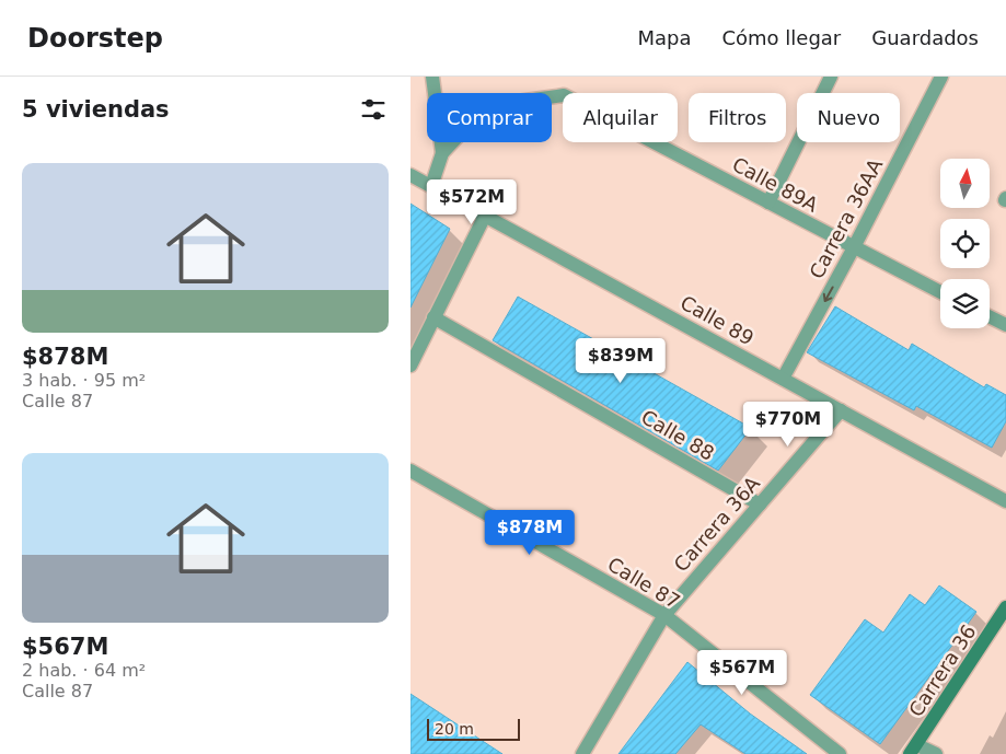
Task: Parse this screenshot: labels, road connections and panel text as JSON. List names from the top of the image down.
{
  "streets": {
    "main road": ["Carrera 36"],
    "street": [
      "Calle 89A",
      "Carrera 36AA",
      "Calle 89",
      "Calle 88",
      "Carrera 36A",
      "Calle 87"
    ]
  },
  "crossings": [
    ["Calle 89A", "Carrera 36AA"],
    ["Calle 89A", "Calle 89"],
    ["Carrera 36AA", "Calle 89"],
    ["Calle 89", "Carrera 36A"],
    ["Calle 88", "Carrera 36A"],
    ["Carrera 36A", "Calle 87"]
  ],
  "one_way": ["Carrera 36AA"],
  "scale_bar": "20 m",
  "north": "top",
  "page": {
    "header": "Doorstep",
    "nav": ["Mapa", "Cómo llegar", "Guardados"],
    "heading": "5 viviendas",
    "chip": [
      "Comprar",
      "Alquilar",
      "Filtros",
      "Nuevo"
    ],
    "list": [
      {
        "name": "$878M",
        "note": "3 hab. · 95 m² · Calle 87"
      },
      {
        "name": "$567M",
        "note": "2 hab. · 64 m² · Calle 87"
      }
    ],
    "price": [
      "$572M",
      "$839M",
      "$770M",
      "$878M",
      "$567M"
    ],
    "scale": "20 m"
  }
}
